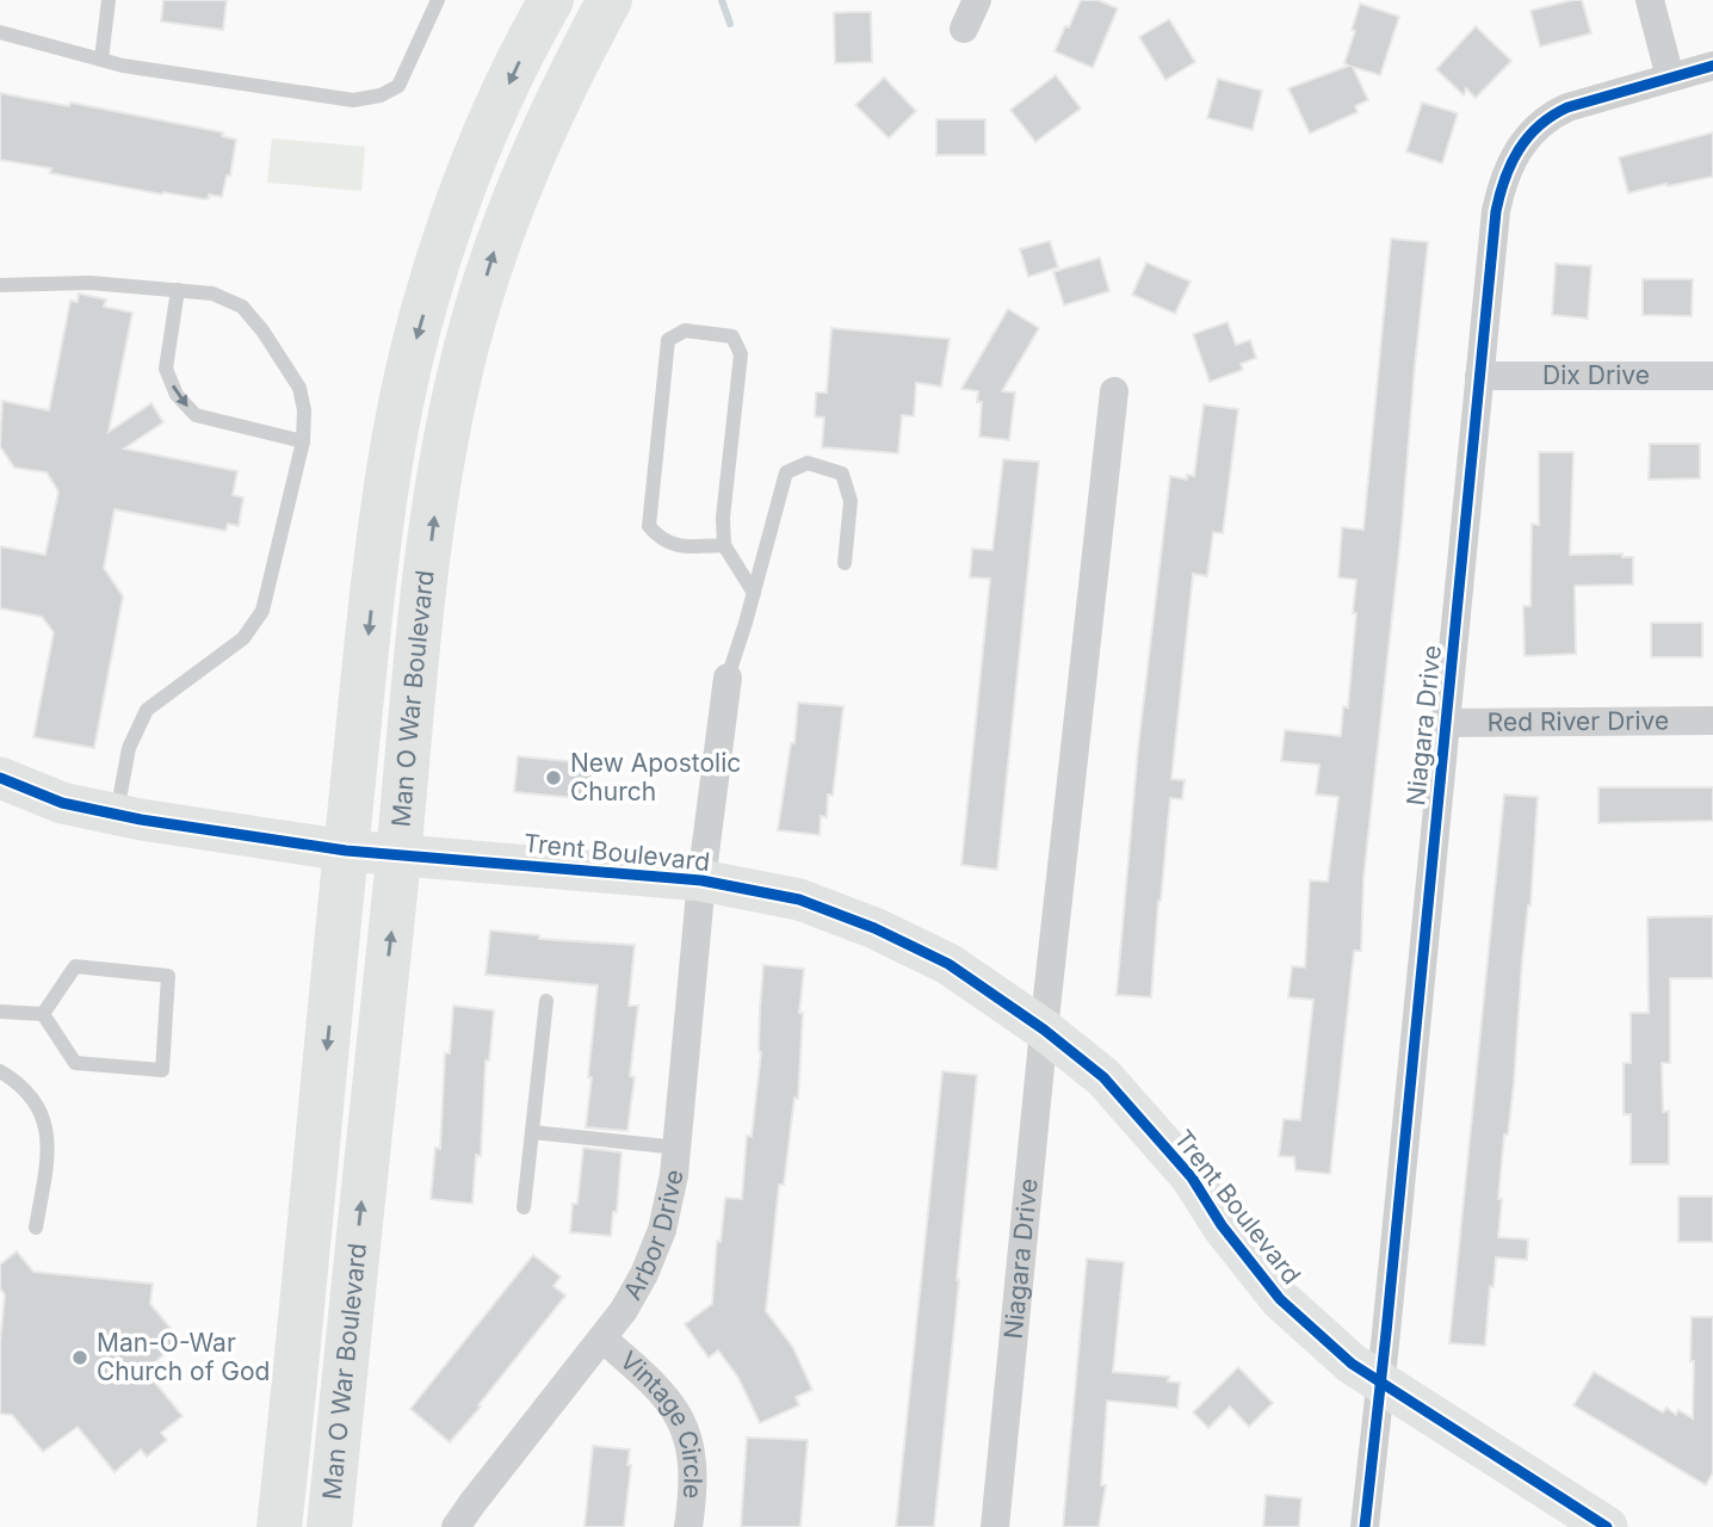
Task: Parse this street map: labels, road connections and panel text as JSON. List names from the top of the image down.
{
  "streets": {
    "main road": ["Man O War Boulevard"],
    "street": [
      "Dix Drive",
      "Red River Drive",
      "Niagara Drive",
      "Trent Boulevard",
      "Arbor Drive",
      "Vintage Circle"
    ]
  },
  "crossings": [
    ["Dix Drive", "Niagara Drive"],
    ["Man O War Boulevard", "Trent Boulevard"],
    ["Red River Drive", "Niagara Drive"],
    ["Niagara Drive", "Trent Boulevard"],
    ["Trent Boulevard", "Arbor Drive"],
    ["Arbor Drive", "Vintage Circle"]
  ],
  "places": ["New Apostolic Church", "Man-O-War Church of God"]
}
